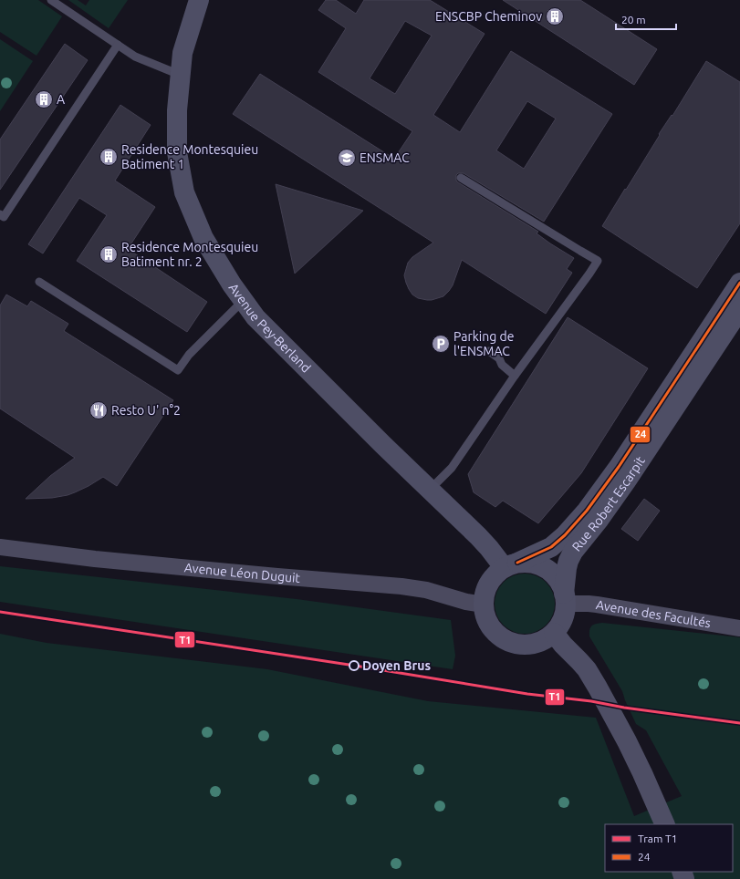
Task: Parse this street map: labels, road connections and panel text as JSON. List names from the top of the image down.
{
  "streets": {
    "street": [
      "Avenue Pey-Berland",
      "Rue Robert Escarpit",
      "Avenue Léon Duguit",
      "Avenue des Facultés"
    ]
  },
  "crossings": [
    ["Avenue Pey-Berland", "Rue Robert Escarpit"],
    ["Avenue Pey-Berland", "Avenue Léon Duguit"],
    ["Avenue Pey-Berland", "Avenue des Facultés"],
    ["Rue Robert Escarpit", "Avenue Léon Duguit"],
    ["Rue Robert Escarpit", "Avenue des Facultés"],
    ["Avenue Léon Duguit", "Avenue des Facultés"]
  ],
  "places": {
    "building": [
      "ENSCBP Cheminov",
      "A",
      "Residence Montesquieu Batiment 1",
      "Residence Montesquieu Batiment nr. 2"
    ],
    "school or university": ["ENSMAC"],
    "parking": ["Parking de l'ENSMAC"],
    "restaurant": ["Resto U' n°2"],
    "other": ["Doyen Brus"]
  },
  "lines": ["transit line 24", "tram line T1"],
  "legend": ["Tram T1", "24"],
  "scale_bar": "20 m"
}
